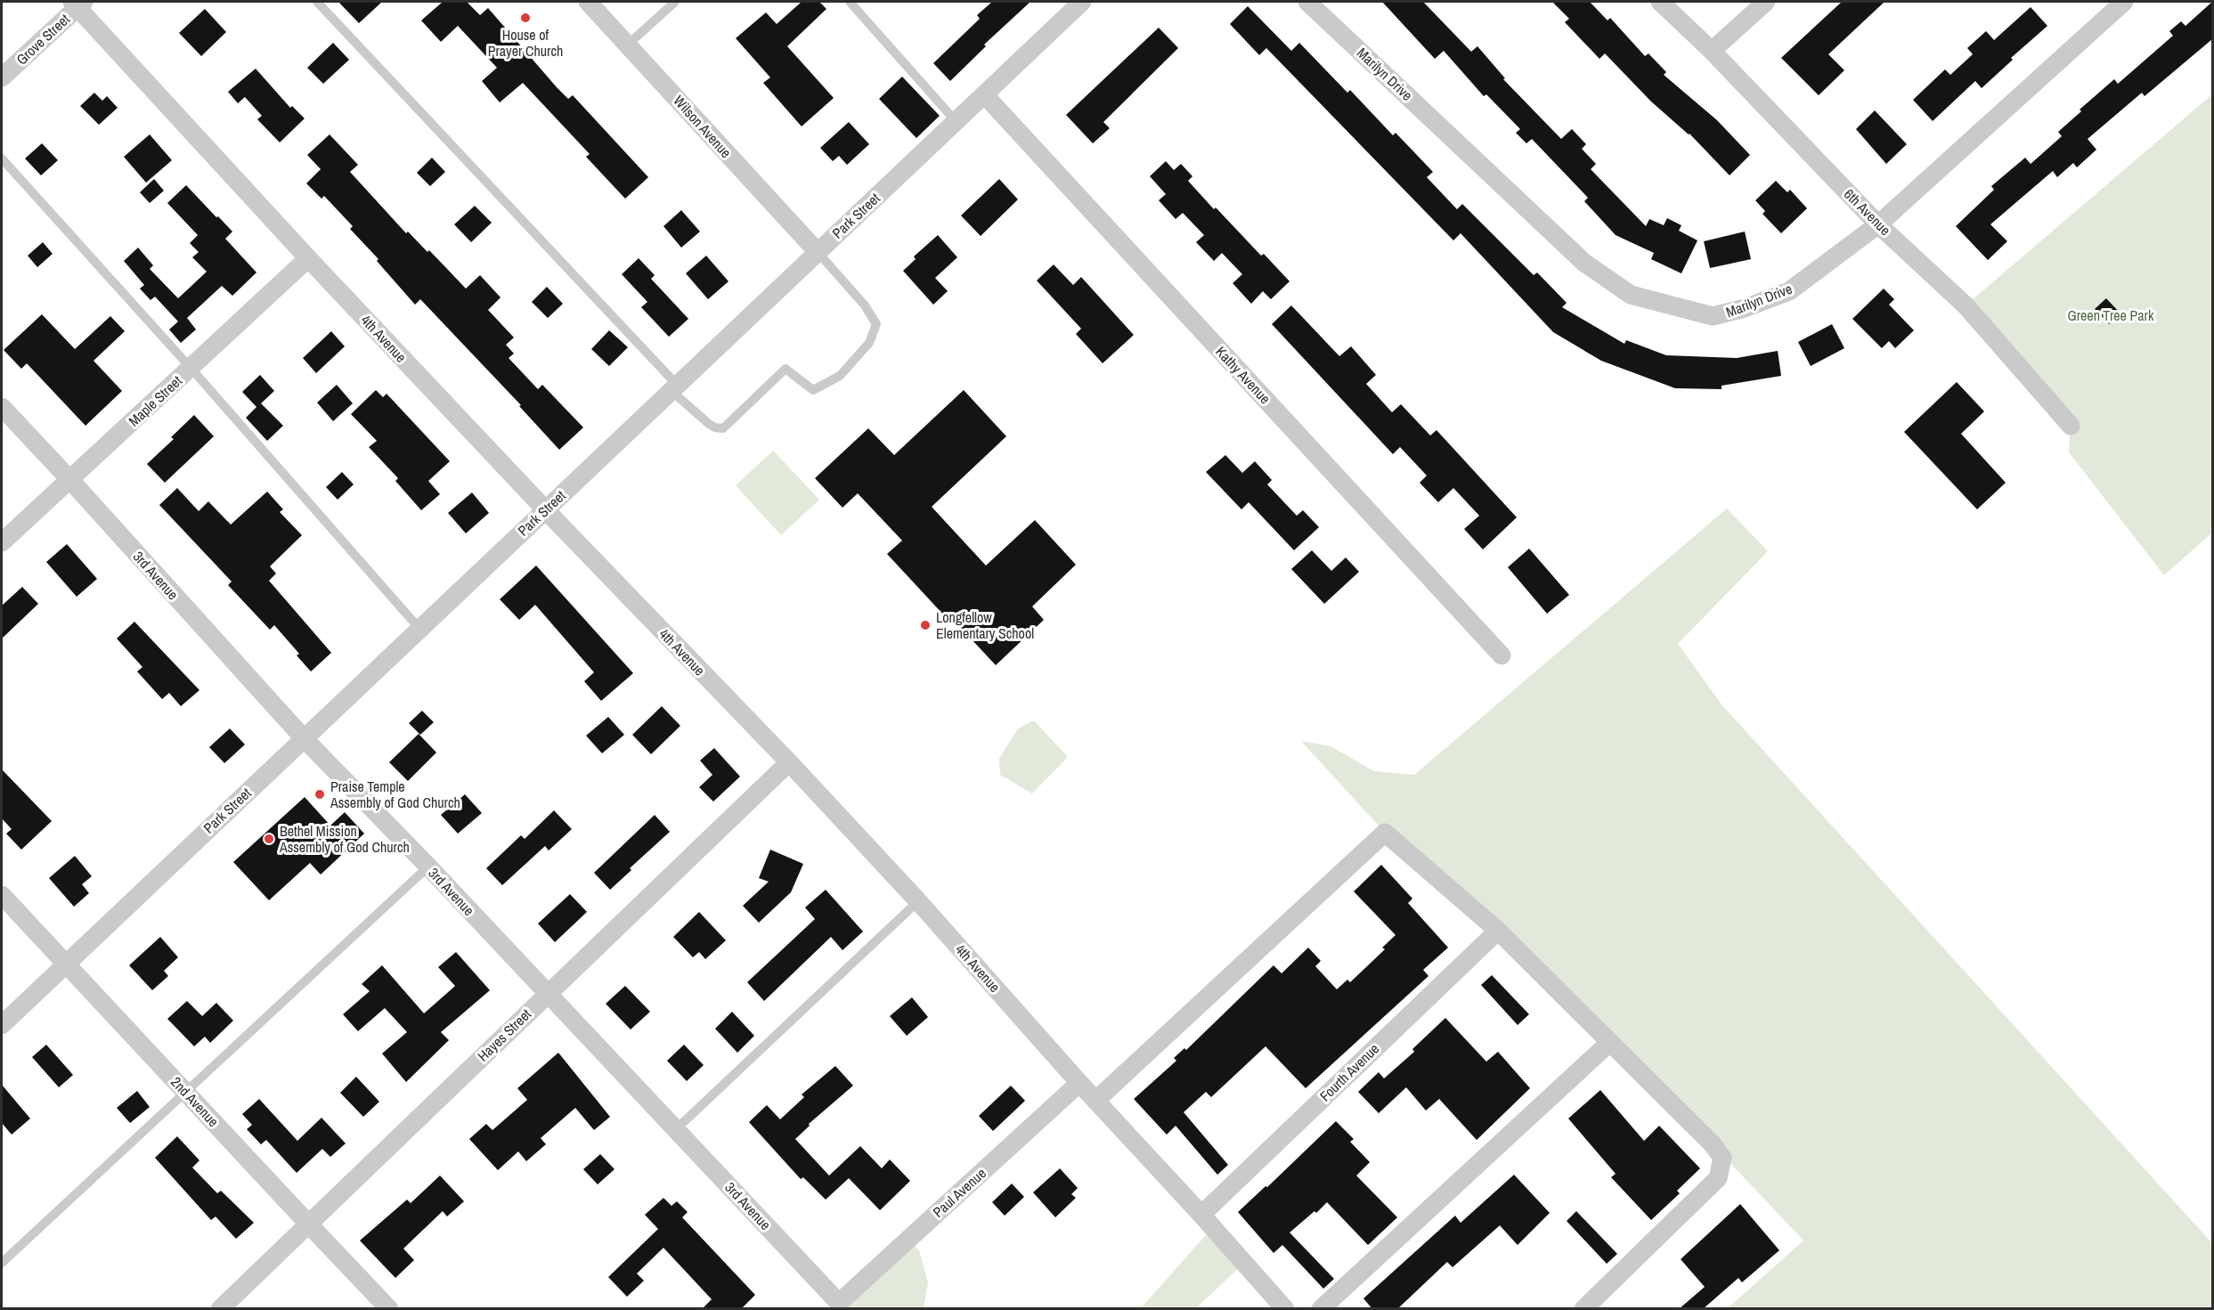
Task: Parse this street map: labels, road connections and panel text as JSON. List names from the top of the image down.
{
  "streets": {
    "street": [
      "Grove Street",
      "Marilyn Drive",
      "Wilson Avenue",
      "6th Avenue",
      "Park Street",
      "4th Avenue",
      "Kathy Avenue",
      "Maple Street",
      "3rd Avenue",
      "Hayes Street",
      "Fourth Avenue",
      "2nd Avenue",
      "Paul Avenue"
    ]
  },
  "crossings": [
    ["Grove Street", "4th Avenue"],
    ["Marilyn Drive", "6th Avenue"],
    ["Wilson Avenue", "Park Street"],
    ["Park Street", "4th Avenue"],
    ["Park Street", "Kathy Avenue"],
    ["Park Street", "3rd Avenue"],
    ["Park Street", "2nd Avenue"],
    ["4th Avenue", "Maple Street"],
    ["4th Avenue", "Hayes Street"],
    ["4th Avenue", "Fourth Avenue"],
    ["4th Avenue", "Paul Avenue"],
    ["Maple Street", "3rd Avenue"],
    ["3rd Avenue", "Hayes Street"],
    ["3rd Avenue", "Paul Avenue"],
    ["Hayes Street", "2nd Avenue"]
  ],
  "parks": ["Green Tree Park"],
  "places": [
    "House of Prayer Church",
    "Longfellow Elementary School",
    "Praise Temple Assembly of God Church",
    "Bethel Mission Assembly of God Church"
  ]
}
